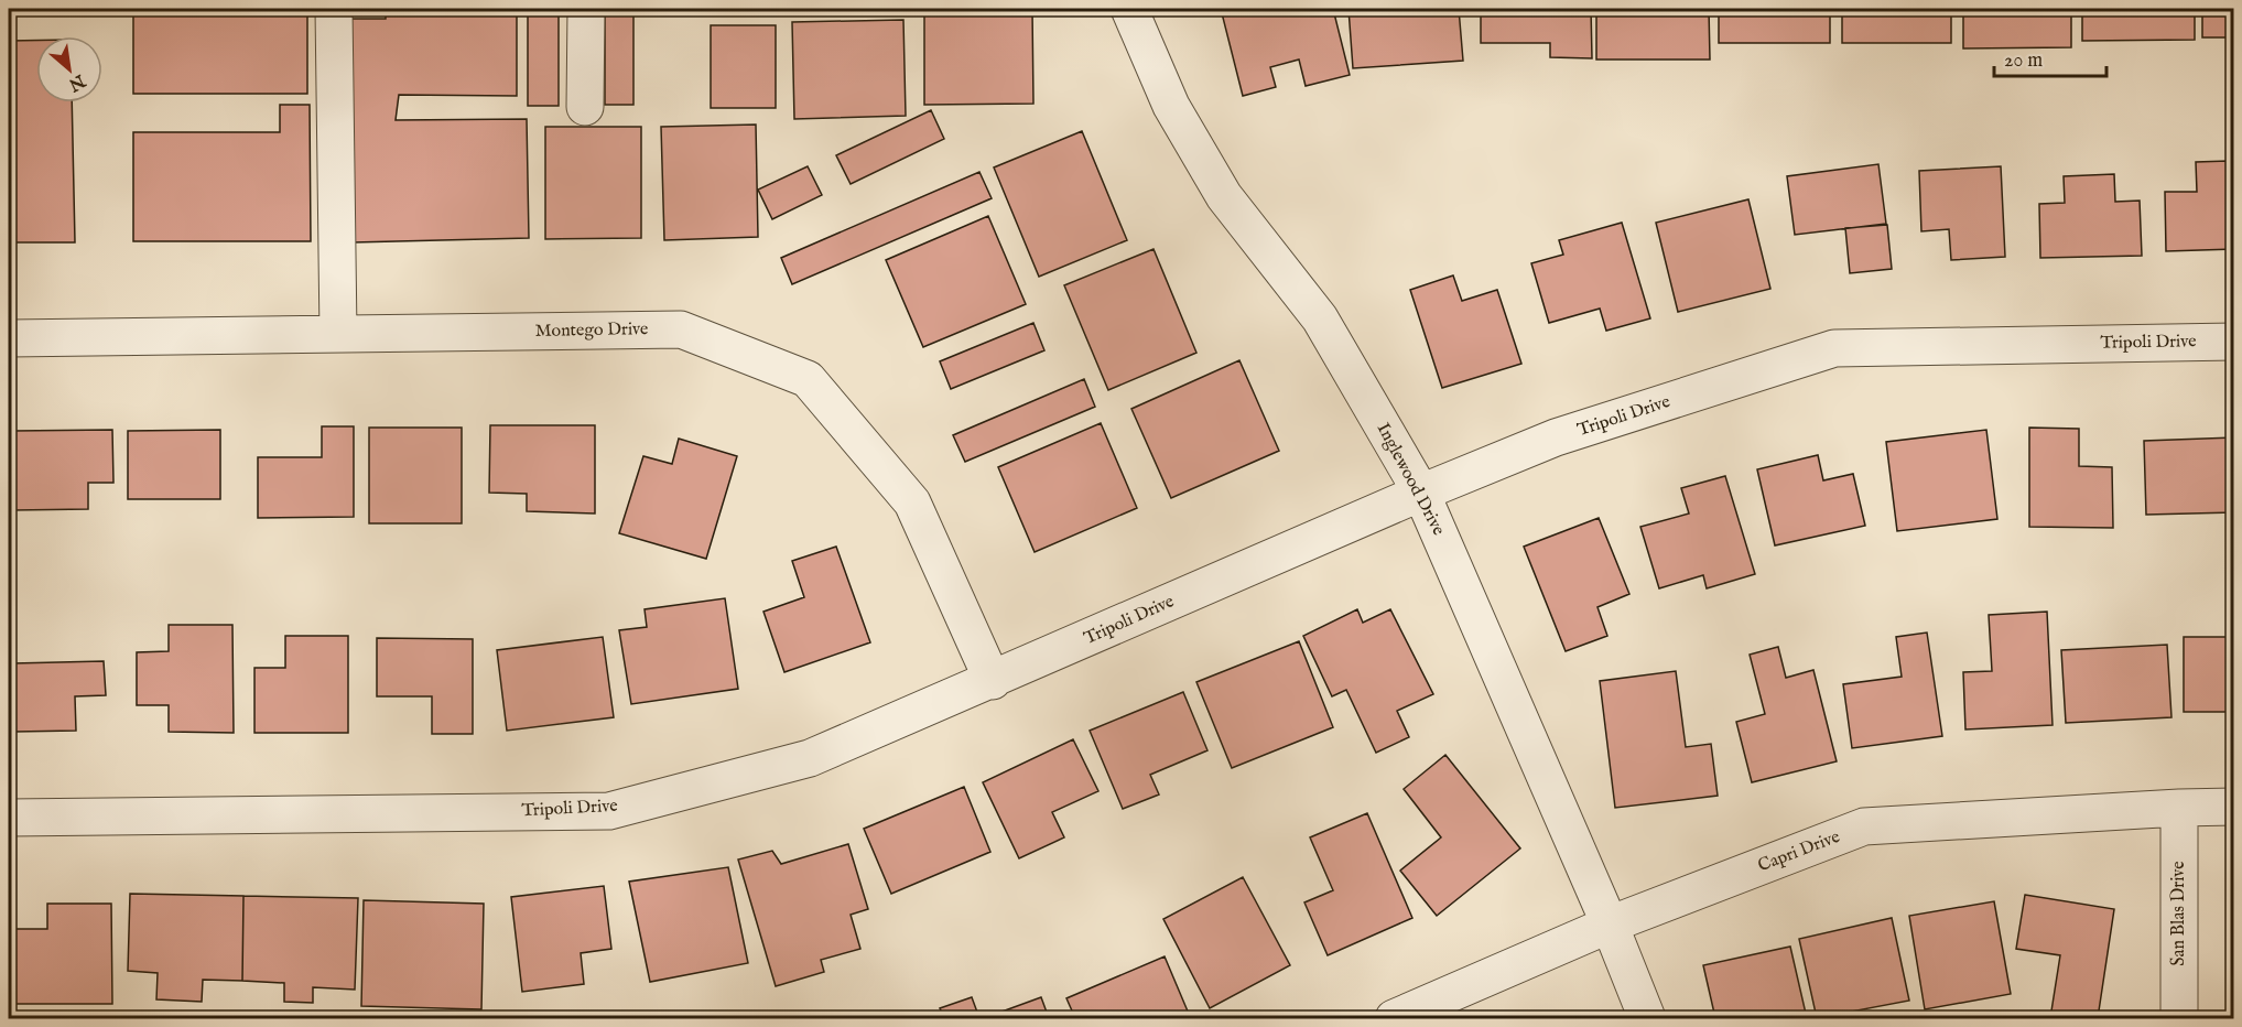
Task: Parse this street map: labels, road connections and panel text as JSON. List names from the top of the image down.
{
  "streets": {
    "street": [
      "Montego Drive",
      "Tripoli Drive",
      "Inglewood Drive",
      "Capri Drive",
      "San Blas Drive"
    ]
  },
  "crossings": [
    ["Montego Drive", "Tripoli Drive"],
    ["Tripoli Drive", "Inglewood Drive"],
    ["Inglewood Drive", "Capri Drive"],
    ["Capri Drive", "San Blas Drive"]
  ],
  "scale_bar": "20 m",
  "north": "bottom right"
}
